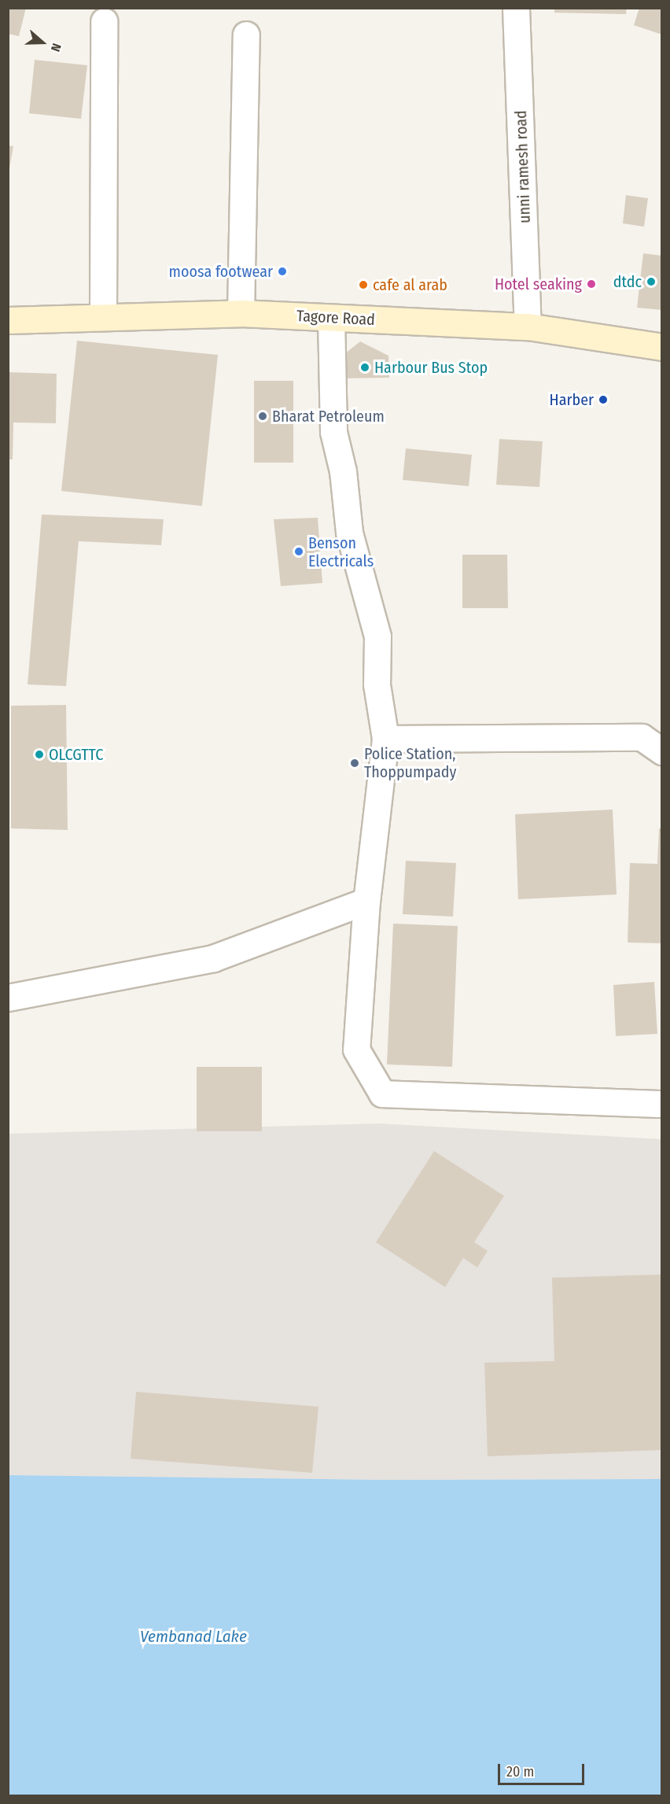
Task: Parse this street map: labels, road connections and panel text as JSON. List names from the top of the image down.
{
  "streets": {
    "main road": ["Tagore Road"],
    "street": ["unni ramesh road"]
  },
  "crossings": [
    ["unni ramesh road", "Tagore Road"]
  ],
  "water": ["Vembanad Lake"],
  "places": [
    "moosa footwear",
    "dtdc",
    "Hotel seaking",
    "cafe al arab",
    "Harbour Bus Stop",
    "Harber",
    "Bharat Petroleum",
    "Benson Electricals",
    "OLCGTTC",
    "Police Station, Thoppumpady"
  ],
  "scale_bar": "20 m",
  "north": "right"
}
